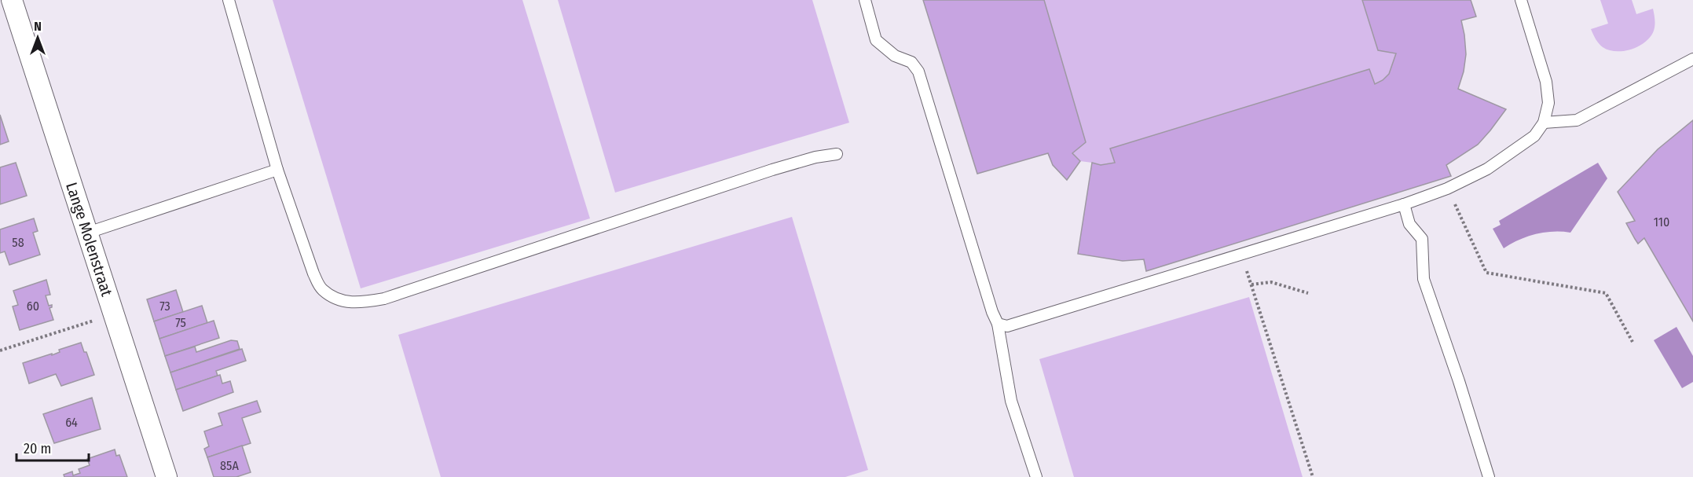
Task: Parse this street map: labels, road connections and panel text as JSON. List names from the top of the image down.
{
  "streets": {
    "street": ["Lange Molenstraat"]
  },
  "house_numbers": [
    "110",
    "58",
    "60",
    "73",
    "75",
    "64",
    "85A"
  ],
  "scale_bar": "20 m",
  "north": "top"
}
